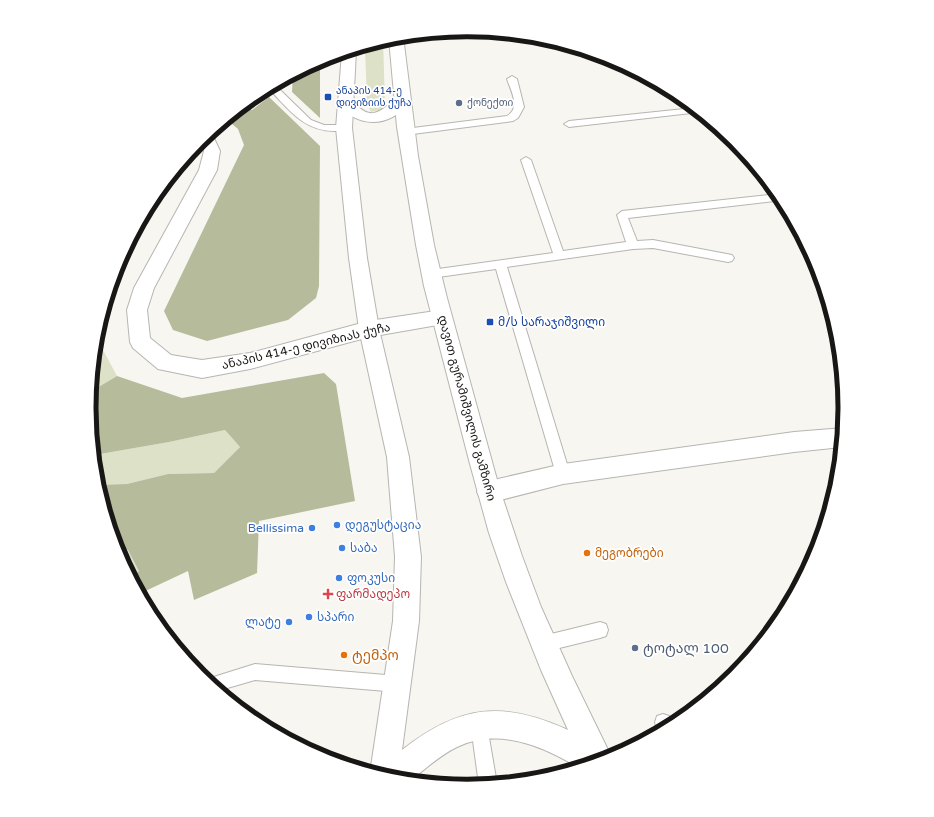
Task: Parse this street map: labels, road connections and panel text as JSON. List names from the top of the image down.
{
  "streets": {
    "main road": ["ანაპის 414-ე დივიზიას ქუჩა", "დავით გურამიშვილის გამზირი"]
  },
  "crossings": [
    ["ანაპის 414-ე დივიზიას ქუჩა", "დავით გურამიშვილის გამზირი"]
  ],
  "places": {
    "transit": ["ანაპის 414-ე დივიზიის ქუჩა", "მ/ს სარაჯიშვილი"],
    "other": [
      "ქონექთი",
      "დეგუსტაცია",
      "Bellissima",
      "საბა",
      "მეგობრები",
      "ფოკუსი",
      "სპარი",
      "ლატე",
      "ტოტალ 100",
      "ტემპო"
    ],
    "health": ["ფარმადეპო"]
  }
}
